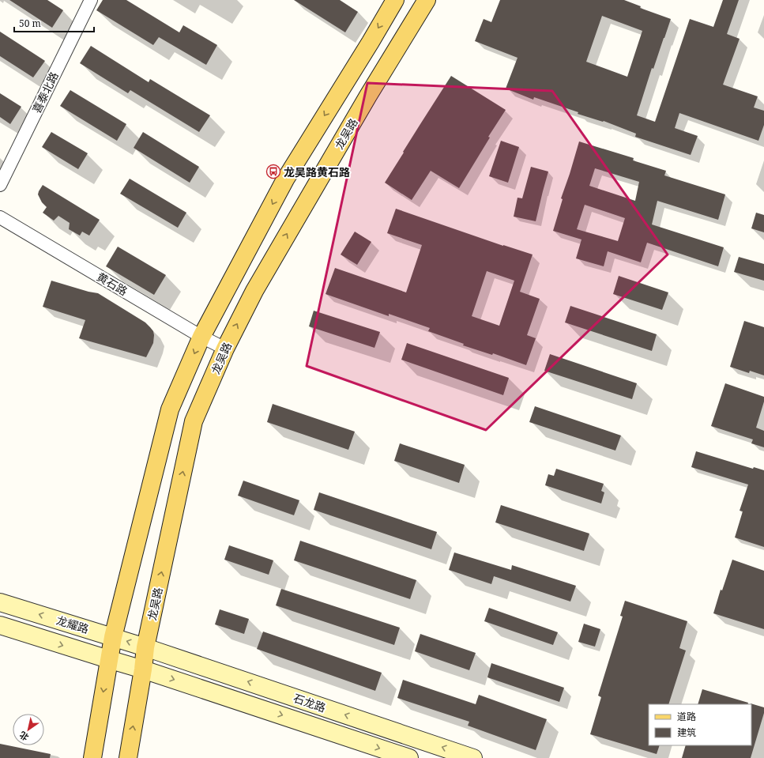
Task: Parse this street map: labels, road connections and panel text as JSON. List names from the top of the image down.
{
  "streets": {
    "main road": ["龙吴路", "龙耀路", "石龙路"],
    "street": ["喜泰北路", "黄石路"]
  },
  "crossings": [
    ["龙吴路", "黄石路"],
    ["龙吴路", "龙耀路"],
    ["龙吴路", "石龙路"],
    ["龙耀路", "石龙路"]
  ],
  "places": {
    "bus stop": ["龙吴路黄石路"]
  },
  "legend": ["道路", "建筑"],
  "scale_bar": "50 m",
  "north": "bottom left"
}
